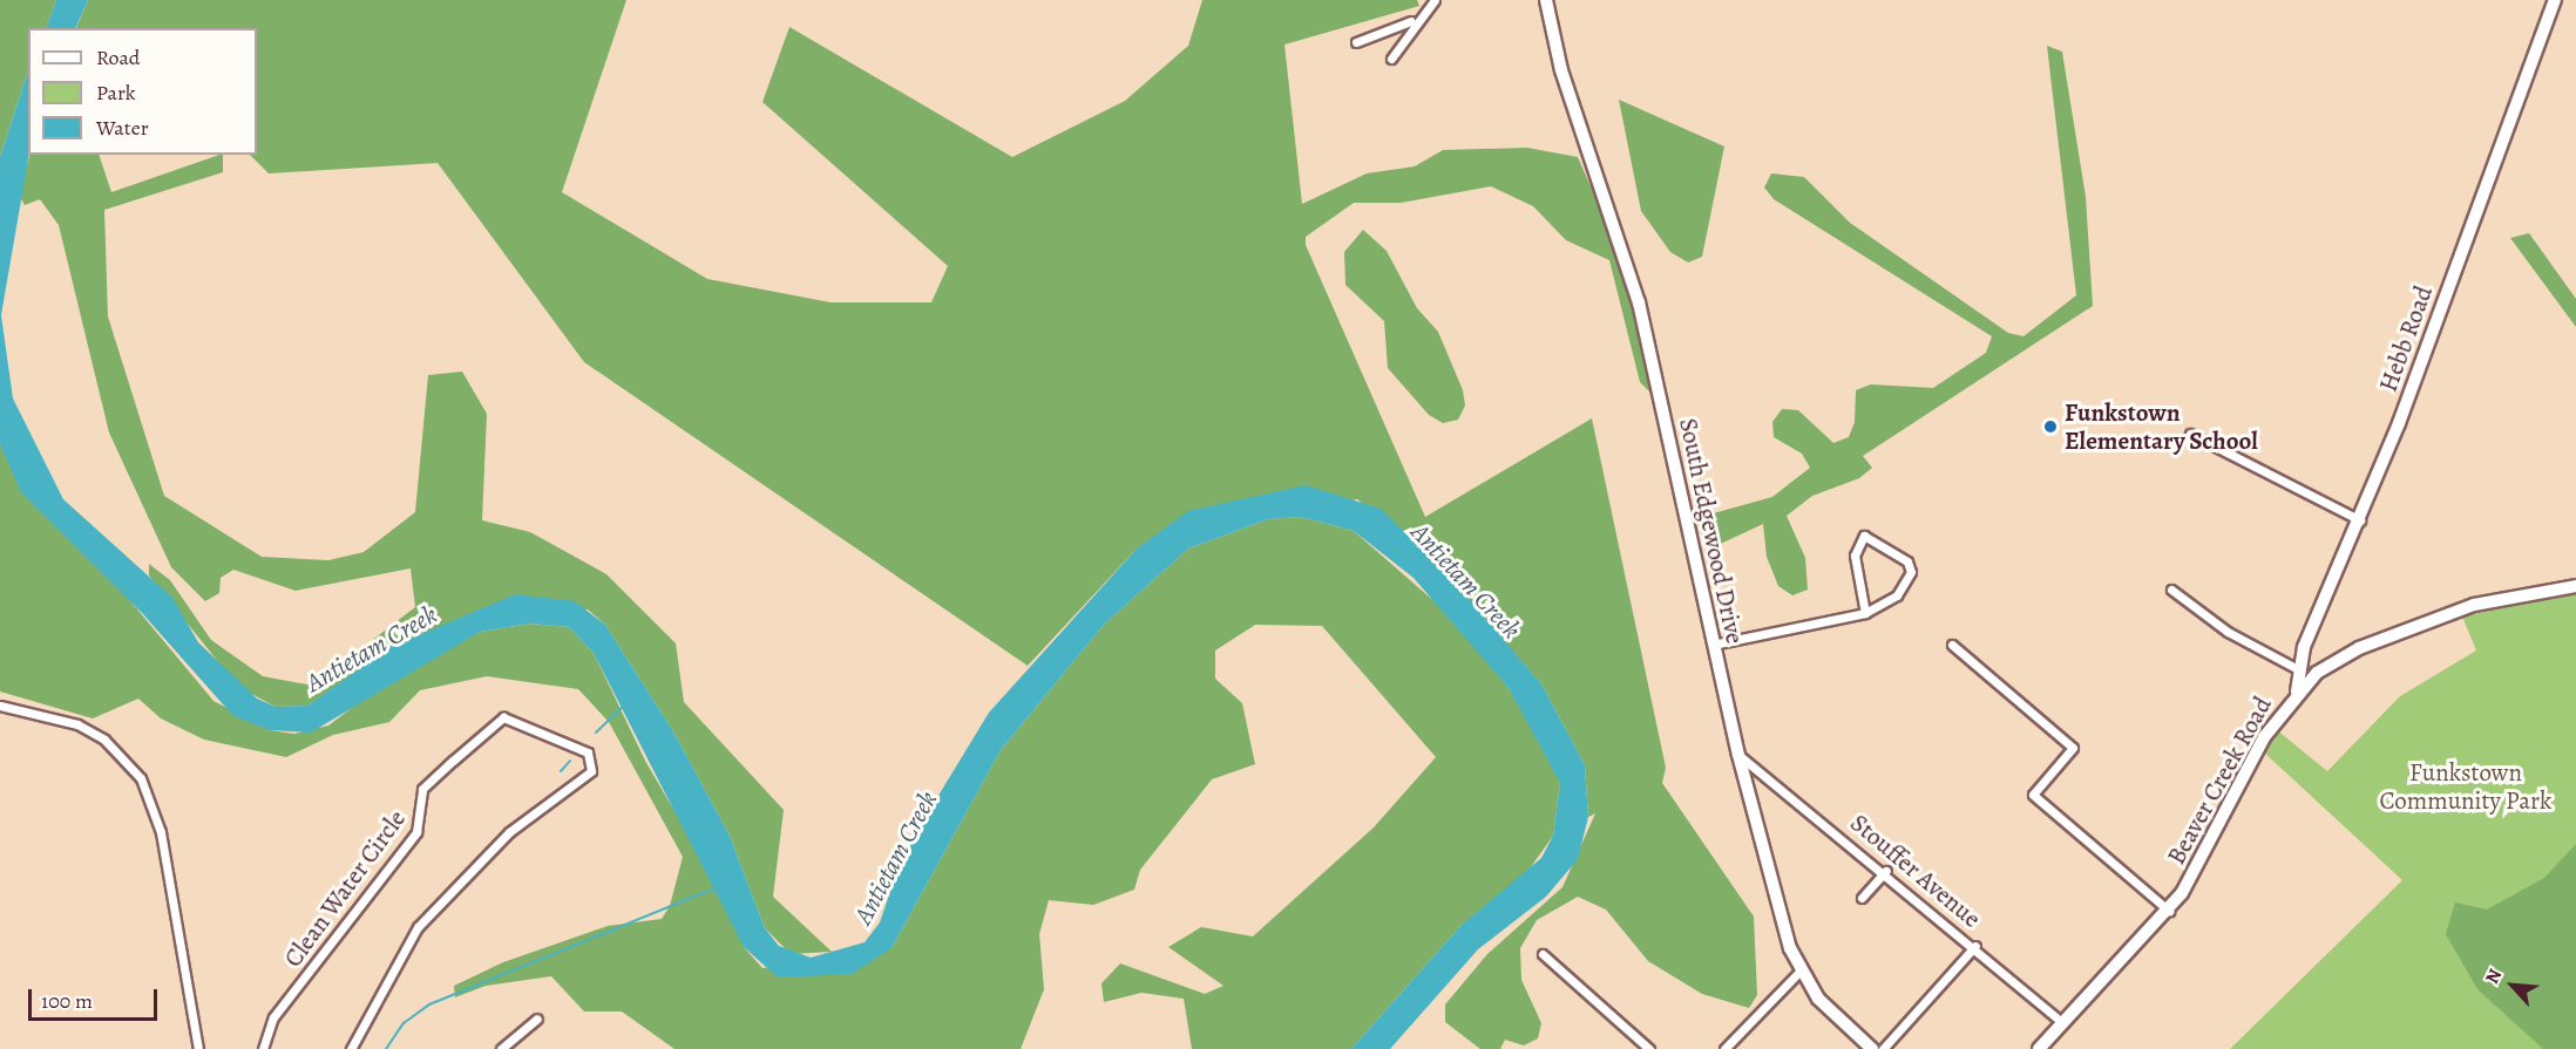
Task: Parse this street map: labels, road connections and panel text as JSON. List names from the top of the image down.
{
  "streets": {
    "street": [
      "Hebb Road",
      "South Edgewood Drive",
      "Beaver Creek Road",
      "Stouffer Avenue",
      "Clean Water Circle"
    ]
  },
  "crossings": [
    ["Hebb Road", "Beaver Creek Road"],
    ["South Edgewood Drive", "Stouffer Avenue"],
    ["Beaver Creek Road", "Stouffer Avenue"]
  ],
  "water": ["Antietam Creek"],
  "parks": ["Funkstown Community Park"],
  "places": ["Funkstown Elementary School"],
  "legend": ["Road", "Park", "Water"],
  "scale_bar": "100 m",
  "north": "top left"
}
